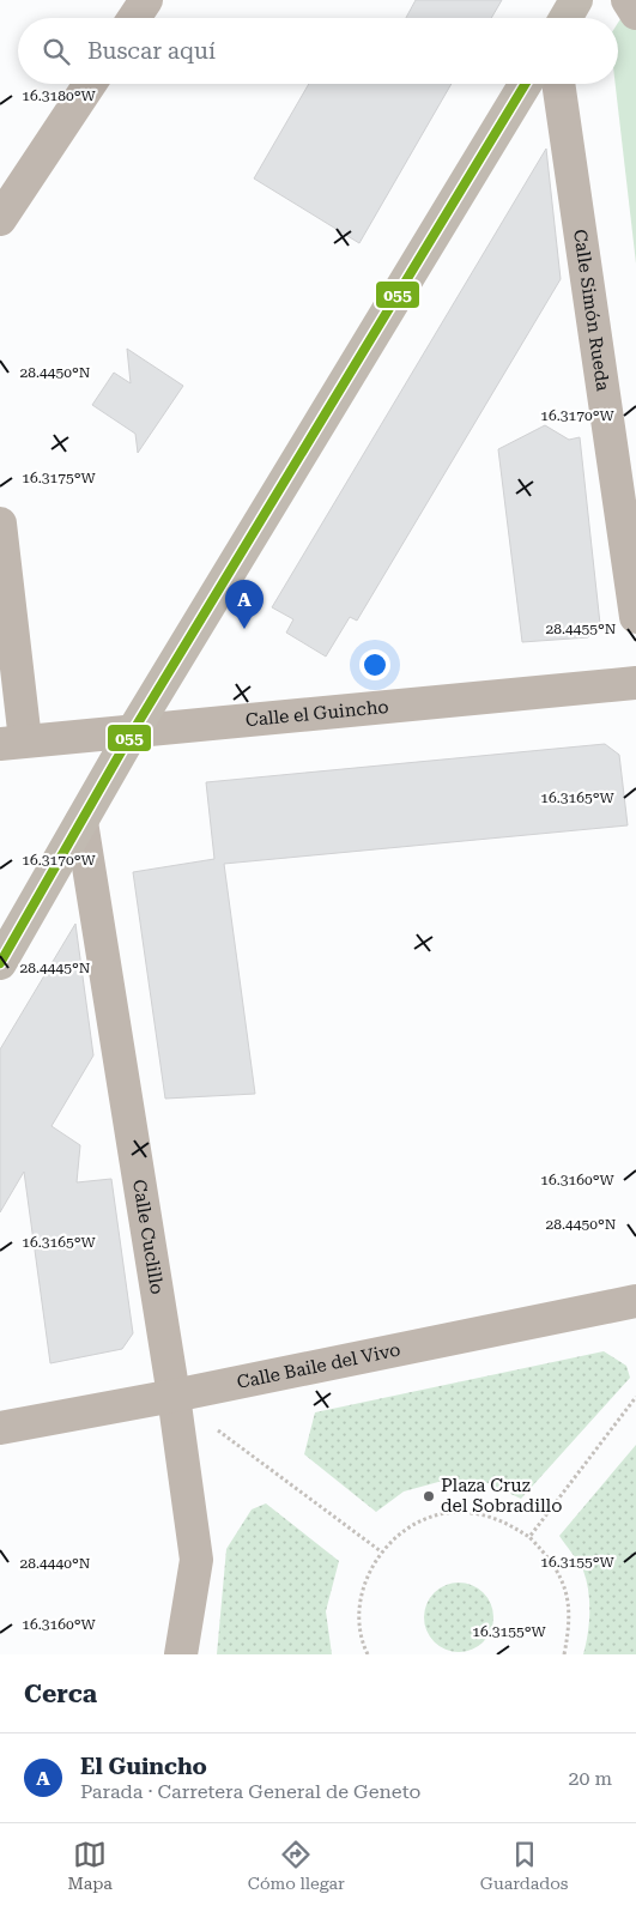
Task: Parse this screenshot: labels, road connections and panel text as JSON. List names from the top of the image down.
{
  "streets": {
    "street": [
      "Calle Simón Rueda",
      "Calle el Guincho",
      "Calle Cuclillo",
      "Calle Baile del Vivo"
    ]
  },
  "crossings": [
    ["Calle Cuclillo", "Calle Baile del Vivo"]
  ],
  "places": ["Plaza Cruz del Sobradillo"],
  "lines": ["transit line 055"],
  "page": {
    "search": "Buscar aquí",
    "pins": "A",
    "heading": "Cerca",
    "list": [
      {
        "mark": "A",
        "name": "El Guincho",
        "note": "Parada · Carretera General de Geneto",
        "value": "20 m"
      }
    ],
    "nav": ["Mapa", "Cómo llegar", "Guardados"]
  },
  "coordinates": [
    "16.3180°W",
    "28.4450°N",
    "16.3170°W",
    "16.3175°W",
    "28.4455°N",
    "16.3165°W",
    "28.4445°N",
    "16.3160°W",
    "16.3155°W",
    "28.4440°N"
  ]
}
